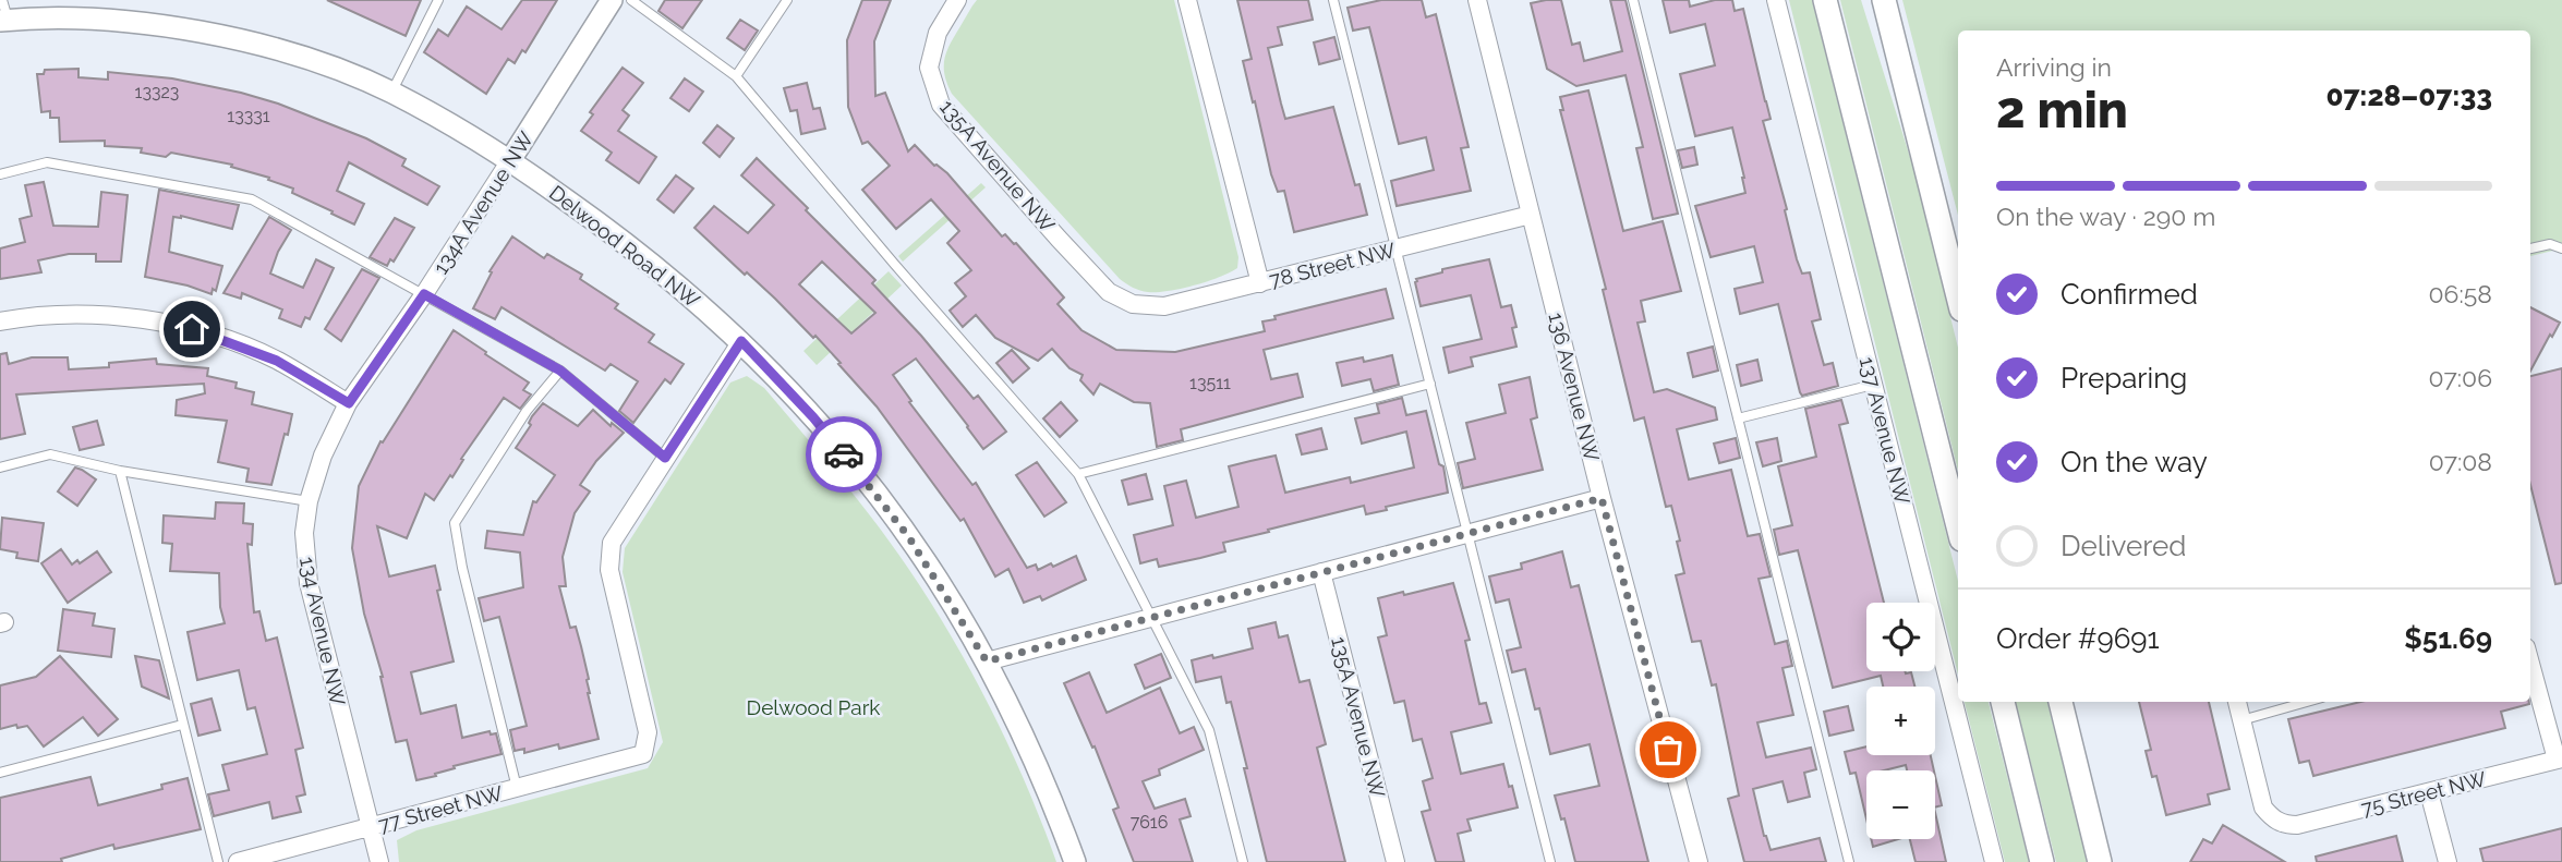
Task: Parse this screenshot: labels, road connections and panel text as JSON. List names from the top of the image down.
{
  "streets": {
    "street": [
      "135A Avenue NW",
      "134A Avenue NW",
      "Delwood Road NW",
      "78 Street NW",
      "136 Avenue NW",
      "137 Avenue NW",
      "134 Avenue NW",
      "75 Street NW",
      "77 Street NW"
    ]
  },
  "crossings": [
    ["135A Avenue NW", "78 Street NW"],
    ["134A Avenue NW", "Delwood Road NW"],
    ["134A Avenue NW", "134 Avenue NW"],
    ["78 Street NW", "136 Avenue NW"],
    ["134 Avenue NW", "77 Street NW"]
  ],
  "parks": ["Delwood Park"],
  "house_numbers": [
    "13323",
    "13331",
    "13511",
    "7616"
  ],
  "page": {
    "heading": ["2 min", "Arriving in", "07:28–07:33"],
    "panel": ["Order #9691", "$51.69"],
    "bar": "On the way · 290 m",
    "list": [
      ["Confirmed", "06:58"],
      ["Preparing", "07:06"],
      ["On the way", "07:08"],
      "Delivered"
    ],
    "map_buttons": ["+", "−"]
  }
}
